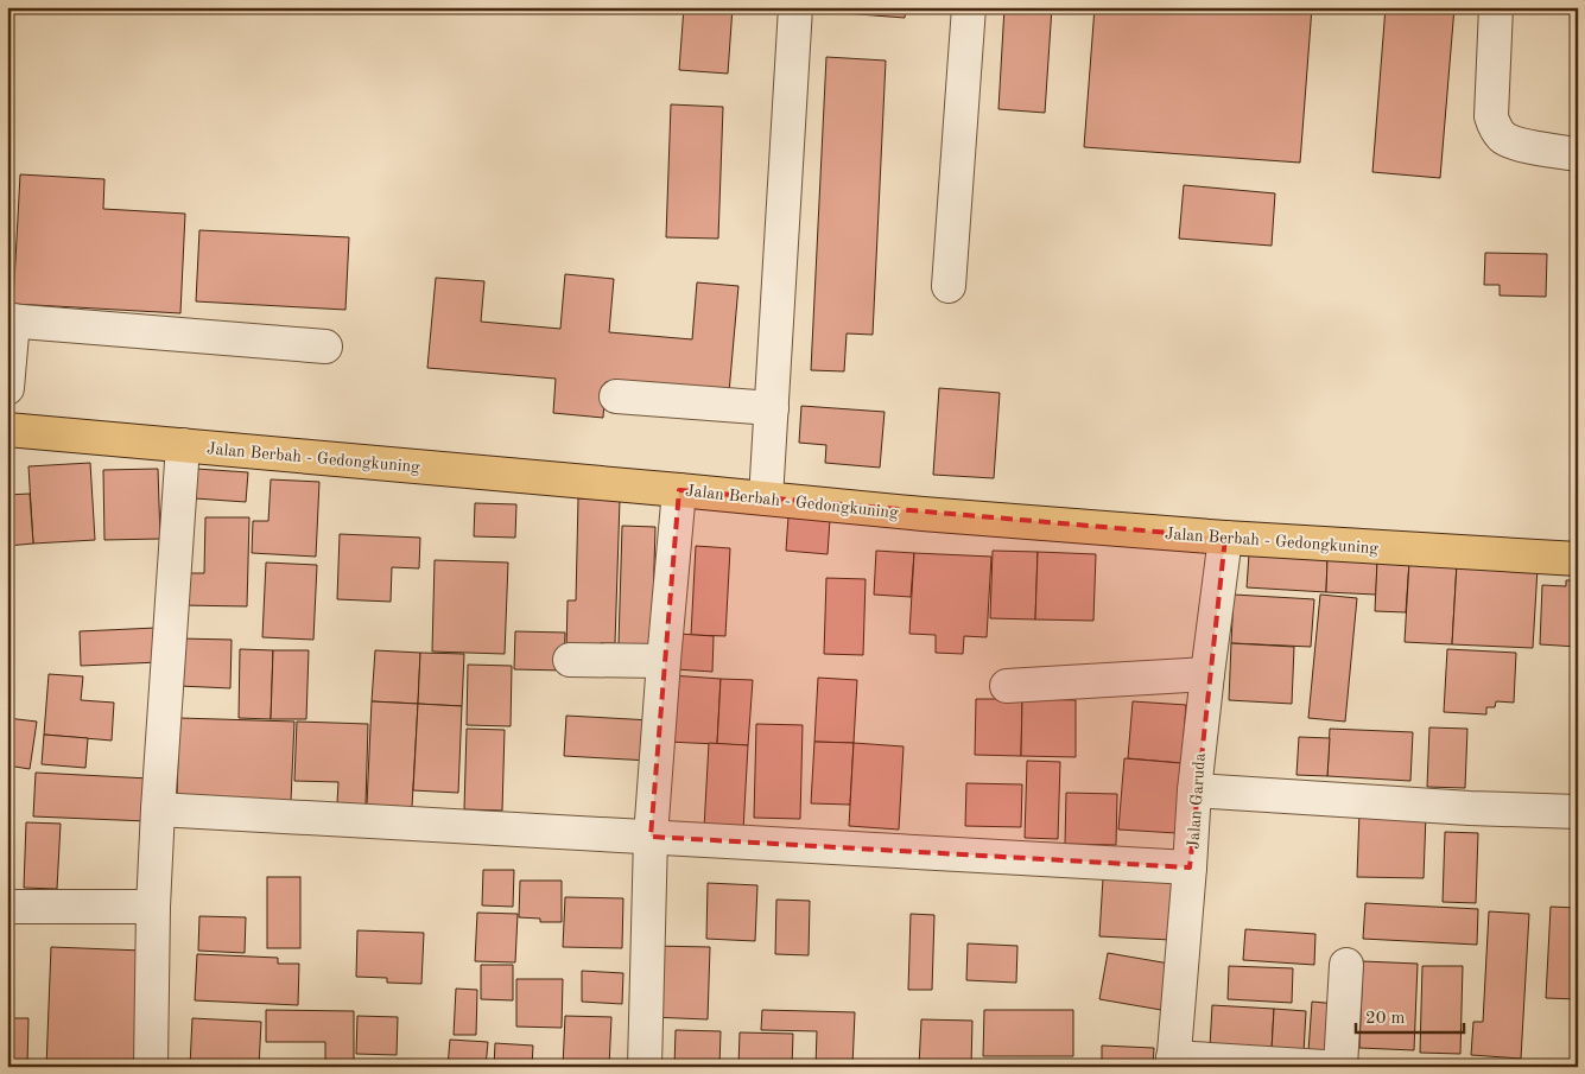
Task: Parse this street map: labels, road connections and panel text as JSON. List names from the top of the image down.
{
  "streets": {
    "main road": ["Jalan Berbah - Gedongkuning"],
    "street": ["Jalan Garuda"]
  },
  "crossings": [
    ["Jalan Berbah - Gedongkuning", "Jalan Garuda"]
  ],
  "scale_bar": "20 m"
}
